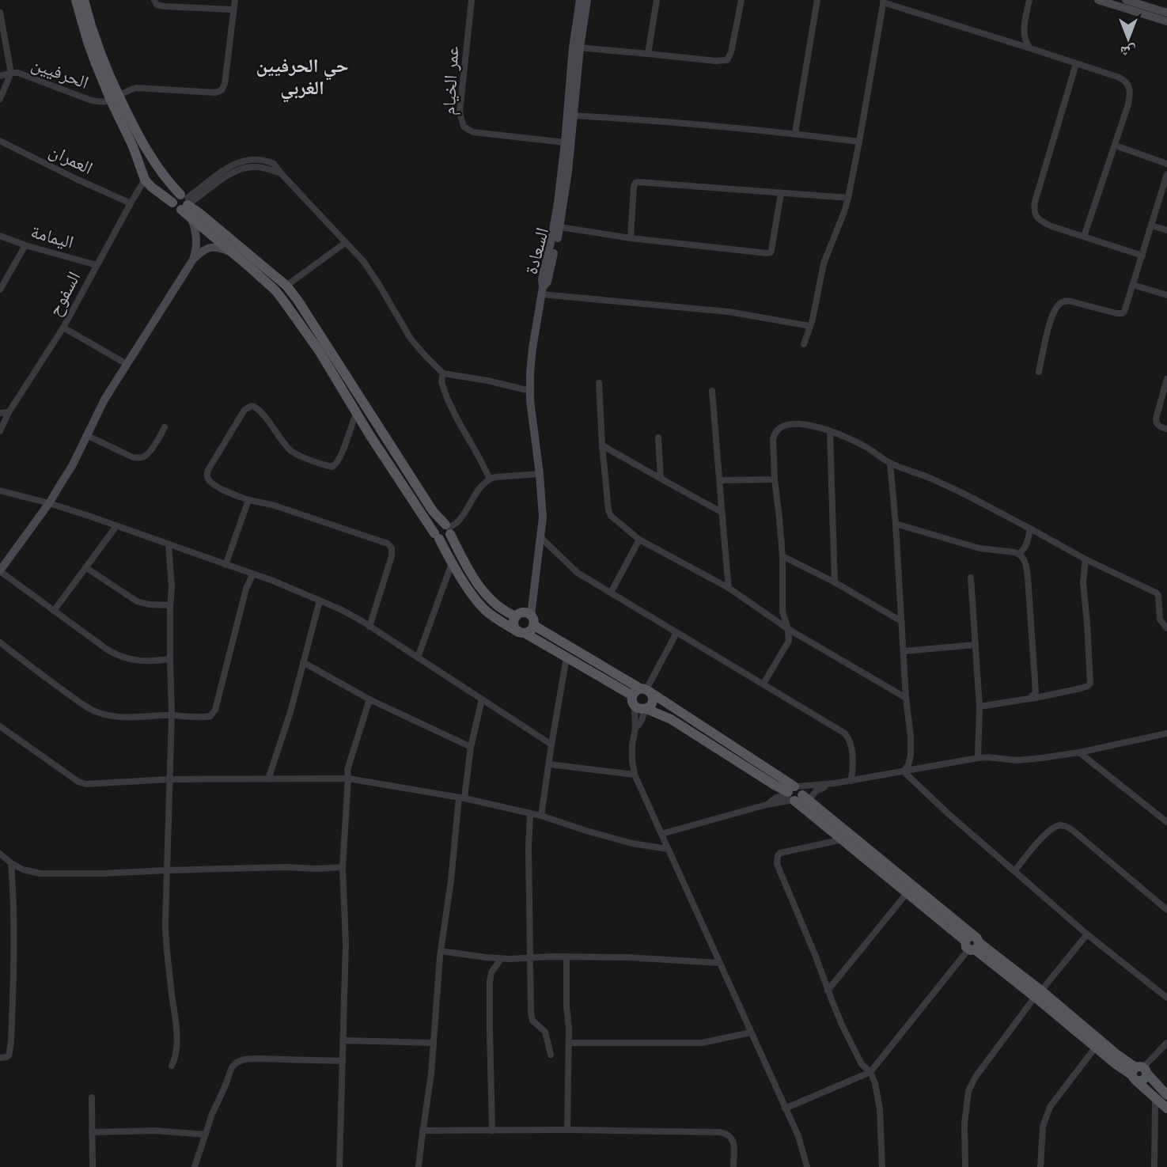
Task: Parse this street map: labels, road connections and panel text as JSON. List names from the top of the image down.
{
  "streets": {
    "street": [
      "الحرفيين",
      "عمر الخيام",
      "العمران",
      "اليمامة",
      "السعادة",
      "السفوح"
    ]
  },
  "crossings": [
    ["عمر الخيام", "السعادة"],
    ["العمران", "السفوح"],
    ["اليمامة", "السفوح"]
  ],
  "districts": ["حي الحرفيين الغربي"],
  "north": "bottom"
}
